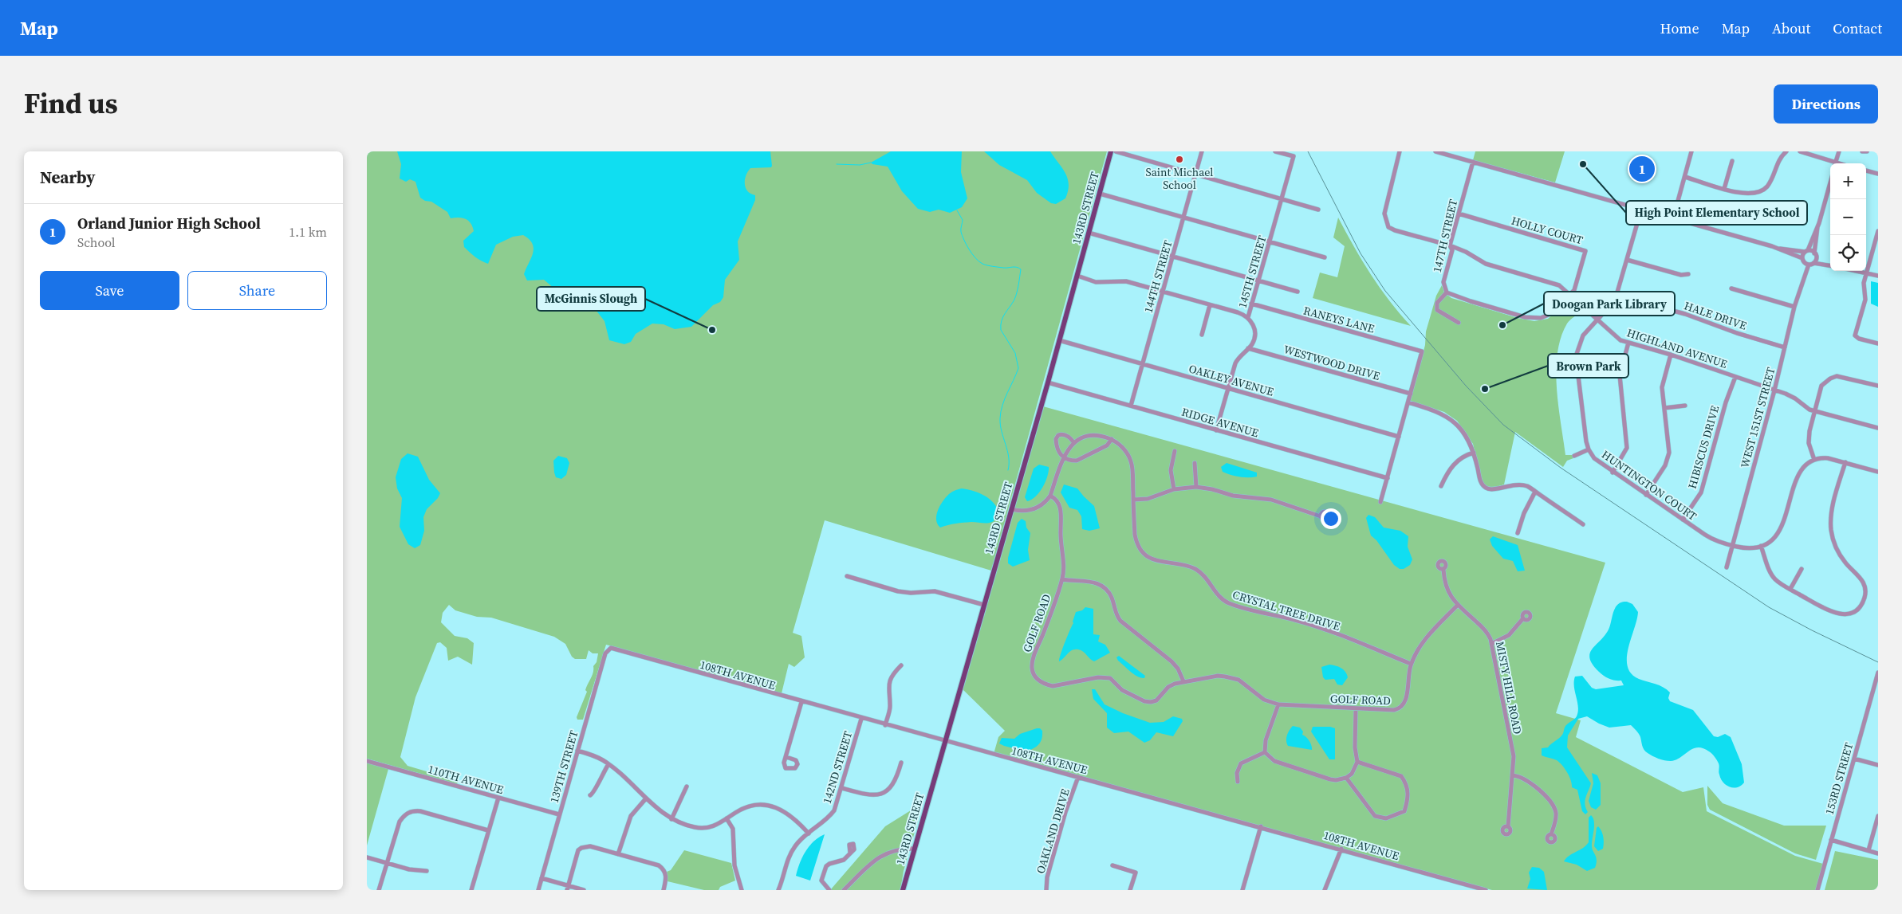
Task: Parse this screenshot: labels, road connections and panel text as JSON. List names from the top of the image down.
{
  "streets": {
    "main road": ["143RD STREET"],
    "street": [
      "HOLLY COURT",
      "147TH STREET",
      "145TH STREET",
      "144TH STREET",
      "HALE DRIVE",
      "RANEYS LANE",
      "HIGHLAND AVENUE",
      "WESTWOOD DRIVE",
      "OAKLEY AVENUE",
      "WEST 151ST STREET",
      "RIDGE AVENUE",
      "HIBISCUS DRIVE",
      "HUNTINGTON COURT",
      "CRYSTAL TREE DRIVE",
      "GOLF ROAD",
      "108TH AVENUE",
      "MISTY HILL ROAD",
      "139TH STREET",
      "142ND STREET",
      "153RD STREET",
      "110TH AVENUE",
      "OAKLAND DRIVE"
    ]
  },
  "crossings": [
    ["143RD STREET", "OAKLEY AVENUE"],
    ["143RD STREET", "RIDGE AVENUE"],
    ["143RD STREET", "108TH AVENUE"],
    ["HOLLY COURT", "147TH STREET"],
    ["HOLLY COURT", "HIGHLAND AVENUE"],
    ["147TH STREET", "HIGHLAND AVENUE"],
    ["145TH STREET", "RANEYS LANE"],
    ["145TH STREET", "WESTWOOD DRIVE"],
    ["145TH STREET", "OAKLEY AVENUE"],
    ["145TH STREET", "RIDGE AVENUE"],
    ["144TH STREET", "OAKLEY AVENUE"],
    ["144TH STREET", "RIDGE AVENUE"],
    ["HALE DRIVE", "WEST 151ST STREET"],
    ["HALE DRIVE", "HUNTINGTON COURT"],
    ["RANEYS LANE", "WESTWOOD DRIVE"],
    ["HIGHLAND AVENUE", "WEST 151ST STREET"],
    ["HIGHLAND AVENUE", "HIBISCUS DRIVE"],
    ["HIGHLAND AVENUE", "HUNTINGTON COURT"],
    ["WEST 151ST STREET", "HUNTINGTON COURT"],
    ["HIBISCUS DRIVE", "HUNTINGTON COURT"],
    ["CRYSTAL TREE DRIVE", "GOLF ROAD"],
    ["108TH AVENUE", "139TH STREET"],
    ["108TH AVENUE", "142ND STREET"],
    ["108TH AVENUE", "OAKLAND DRIVE"],
    ["139TH STREET", "110TH AVENUE"]
  ],
  "places": [
    "Saint Michael School",
    "High Point Elementary School",
    "Doogan Park Library",
    "McGinnis Slough",
    "Brown Park"
  ],
  "page": {
    "header": "Map",
    "nav": [
      "Home",
      "Map",
      "About",
      "Contact"
    ],
    "title": "Find us",
    "buttons": [
      "Directions",
      ["Save", "Share"]
    ],
    "heading": "Nearby",
    "pins": "1",
    "map_buttons": ["+", "−"],
    "list": [
      {
        "mark": "1",
        "name": "Orland Junior High School",
        "note": "School",
        "value": "1.1 km"
      }
    ]
  }
}
